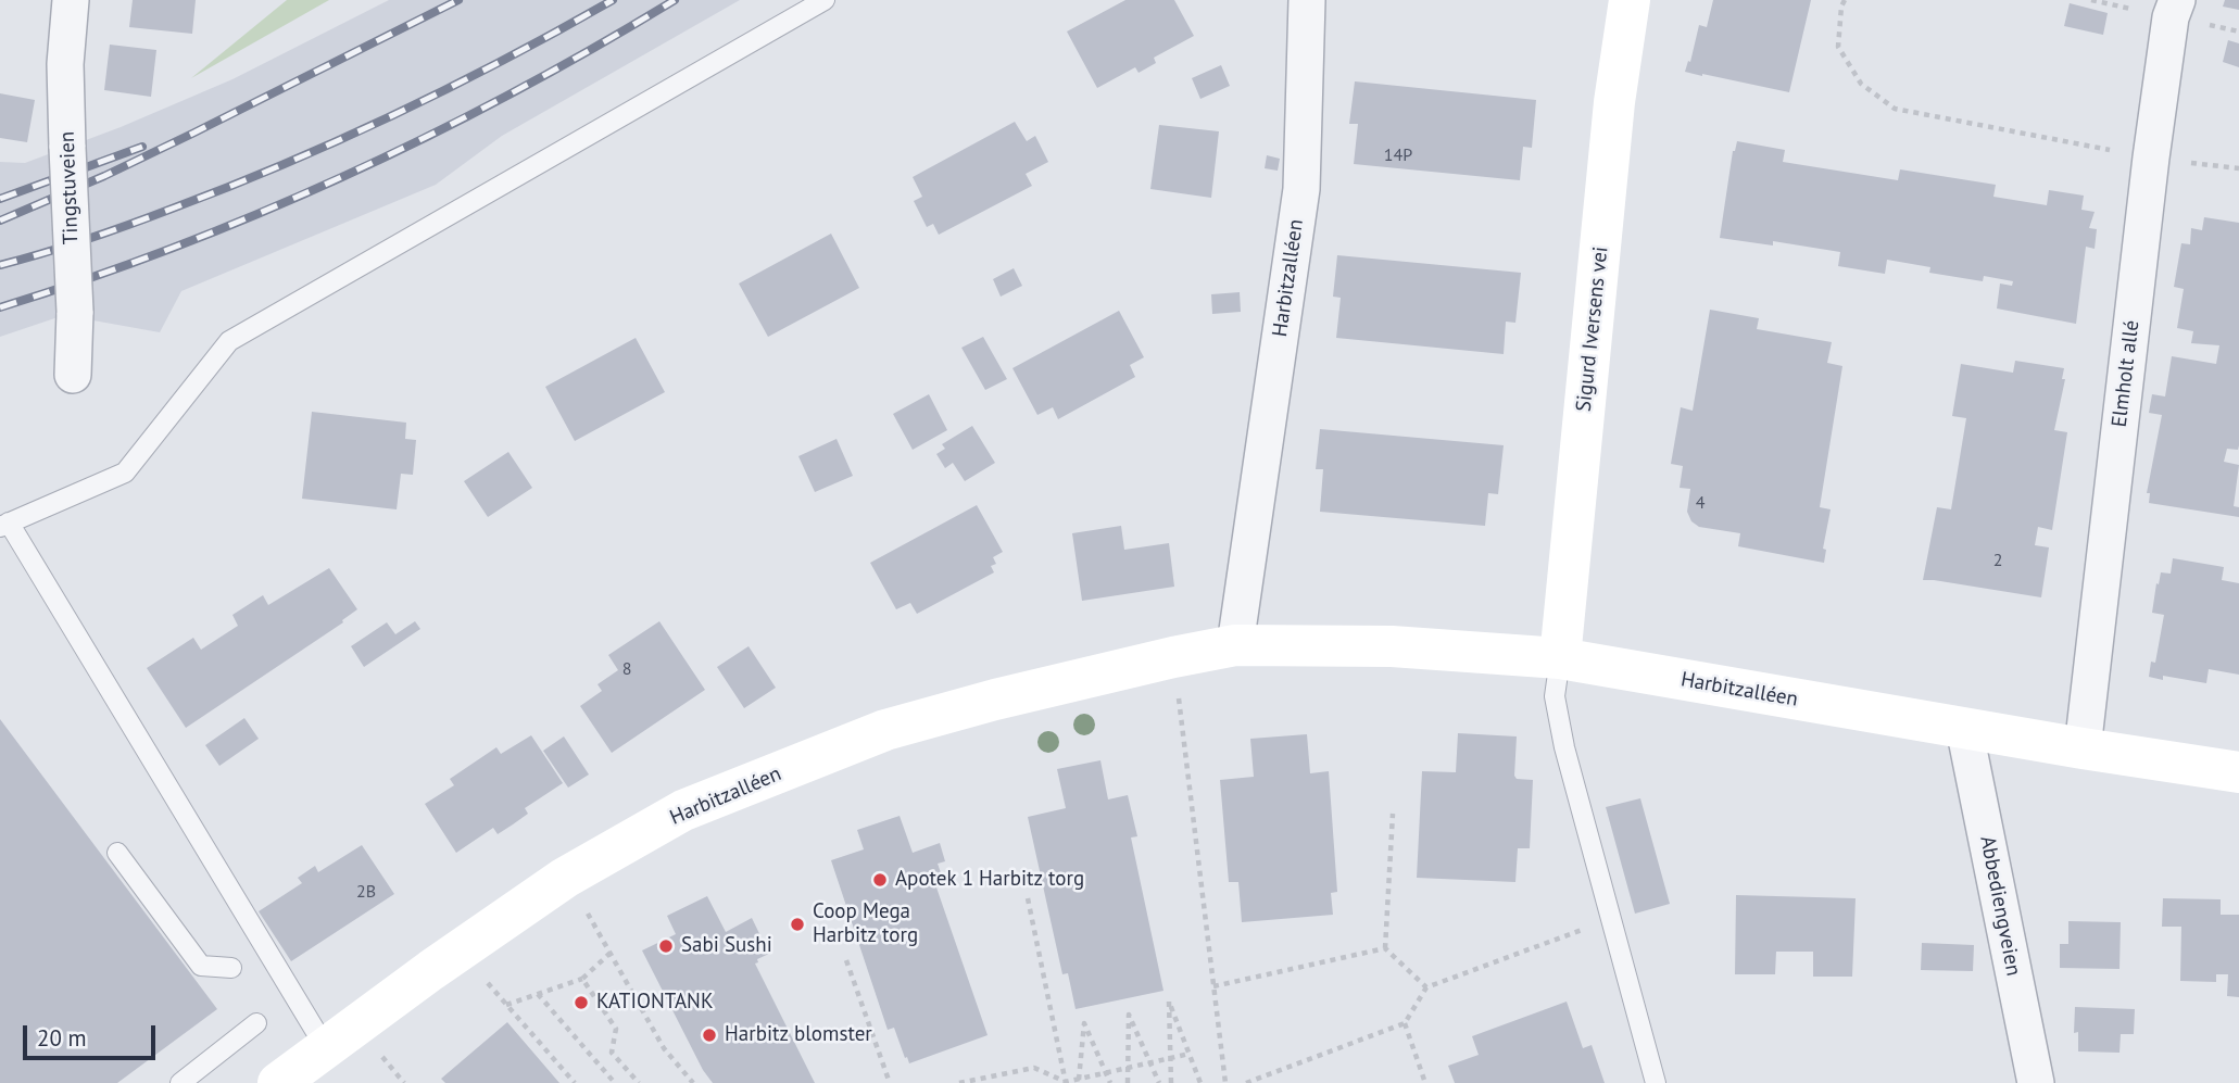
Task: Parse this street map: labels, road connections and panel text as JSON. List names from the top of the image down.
{
  "streets": {
    "street": [
      "Tingstuveien",
      "Harbitzalléen",
      "Sigurd Iversens vei",
      "Elmholt allé",
      "Abbediengveien"
    ]
  },
  "crossings": [
    ["Harbitzalléen", "Sigurd Iversens vei"],
    ["Harbitzalléen", "Elmholt allé"],
    ["Harbitzalléen", "Abbediengveien"]
  ],
  "places": [
    "Apotek 1 Harbitz torg",
    "Coop Mega Harbitz torg",
    "Sabi Sushi",
    "KATIONTANK",
    "Harbitz blomster"
  ],
  "house_numbers": [
    "14P",
    "4",
    "2",
    "8",
    "2B"
  ],
  "scale_bar": "20 m"
}
